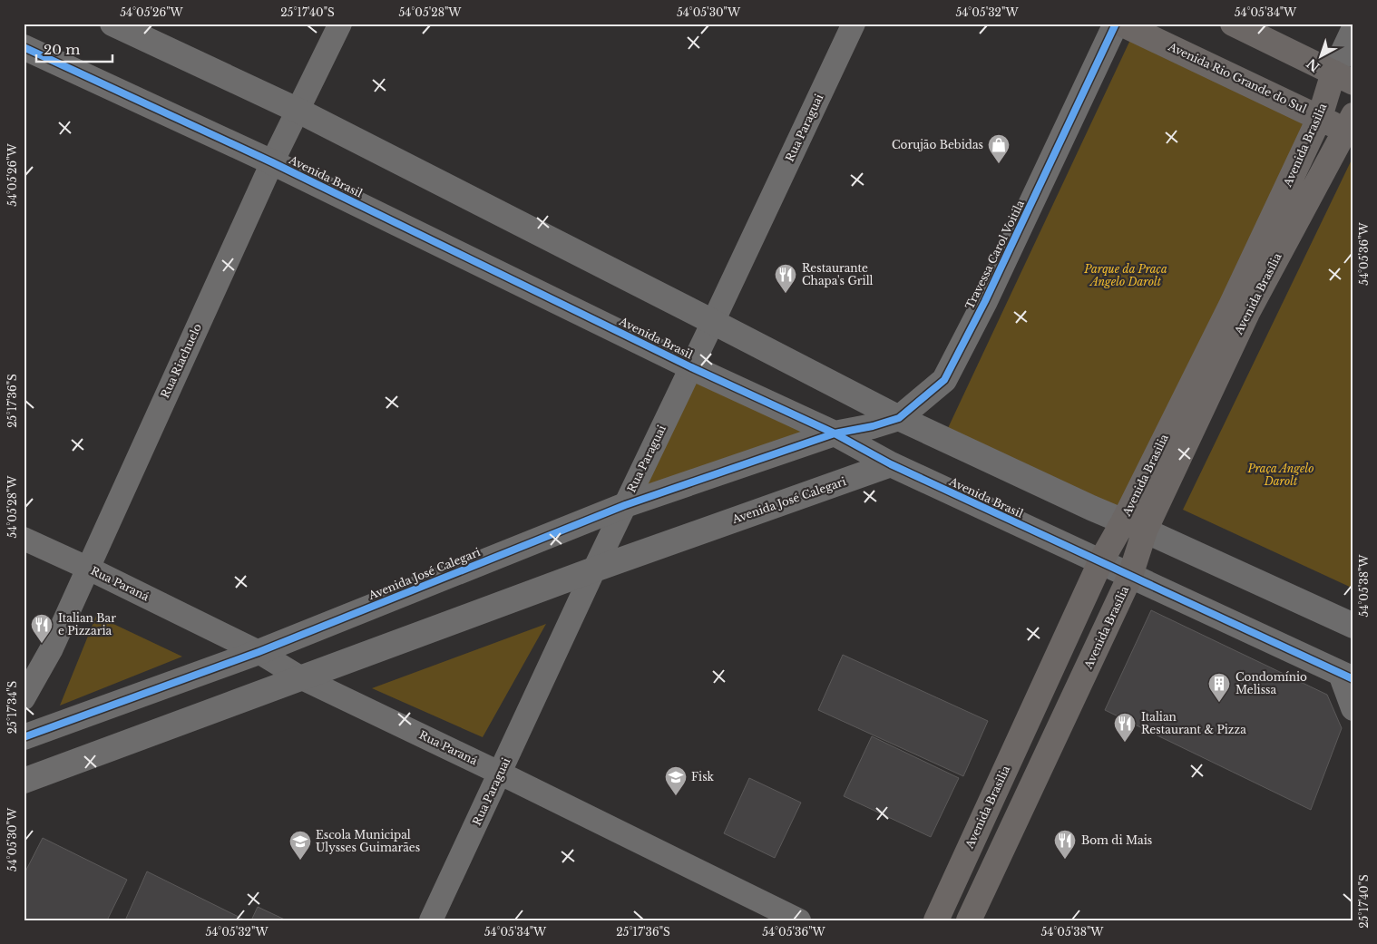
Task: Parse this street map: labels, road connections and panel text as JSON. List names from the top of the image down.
{
  "streets": {
    "main road": ["Avenida Rio Grande do Sul", "Avenida Brasilia", "Avenida Brasília"],
    "street": [
      "Rua Paraguai",
      "Avenida Brasil",
      "Travessa Carol Voitila",
      "Rua Riachuelo",
      "Avenida José Calegari",
      "Rua Paraná"
    ]
  },
  "crossings": [
    ["Avenida Rio Grande do Sul", "Avenida Brasilia"],
    ["Avenida Rio Grande do Sul", "Avenida Brasília"],
    ["Rua Paraguai", "Avenida Brasil"],
    ["Rua Paraguai", "Avenida José Calegari"],
    ["Rua Paraguai", "Rua Paraná"],
    ["Avenida Brasilia", "Avenida Brasil"],
    ["Avenida Brasilia", "Avenida Brasília"],
    ["Avenida Brasil", "Travessa Carol Voitila"],
    ["Avenida Brasil", "Avenida Brasília"],
    ["Avenida Brasil", "Rua Riachuelo"],
    ["Avenida Brasil", "Avenida José Calegari"],
    ["Travessa Carol Voitila", "Avenida José Calegari"],
    ["Rua Riachuelo", "Rua Paraná"],
    ["Avenida José Calegari", "Rua Paraná"]
  ],
  "parks": ["Parque da Praça Angelo Darolt", "Praça Angelo Darolt"],
  "places": {
    "shop": ["Corujão Bebidas"],
    "restaurant": [
      "Restaurante Chapa's Grill",
      "Italian Bar e Pizzaria",
      "Italian Restaurant & Pizza",
      "Bom di Mais"
    ],
    "building": ["Condomínio Melissa"],
    "school or university": ["Fisk", "Escola Municipal Ulysses Guimarães"]
  },
  "scale_bar": "20 m",
  "north": "bottom left",
  "coordinates": [
    "54°05'26\"W",
    "25°17'40\"S",
    "54°05'28\"W",
    "54°05'30\"W",
    "54°05'32\"W",
    "54°05'34\"W",
    "54°05'36\"W",
    "25°17'36\"S",
    "54°05'38\"W",
    "25°17'34\"S"
  ]
}
